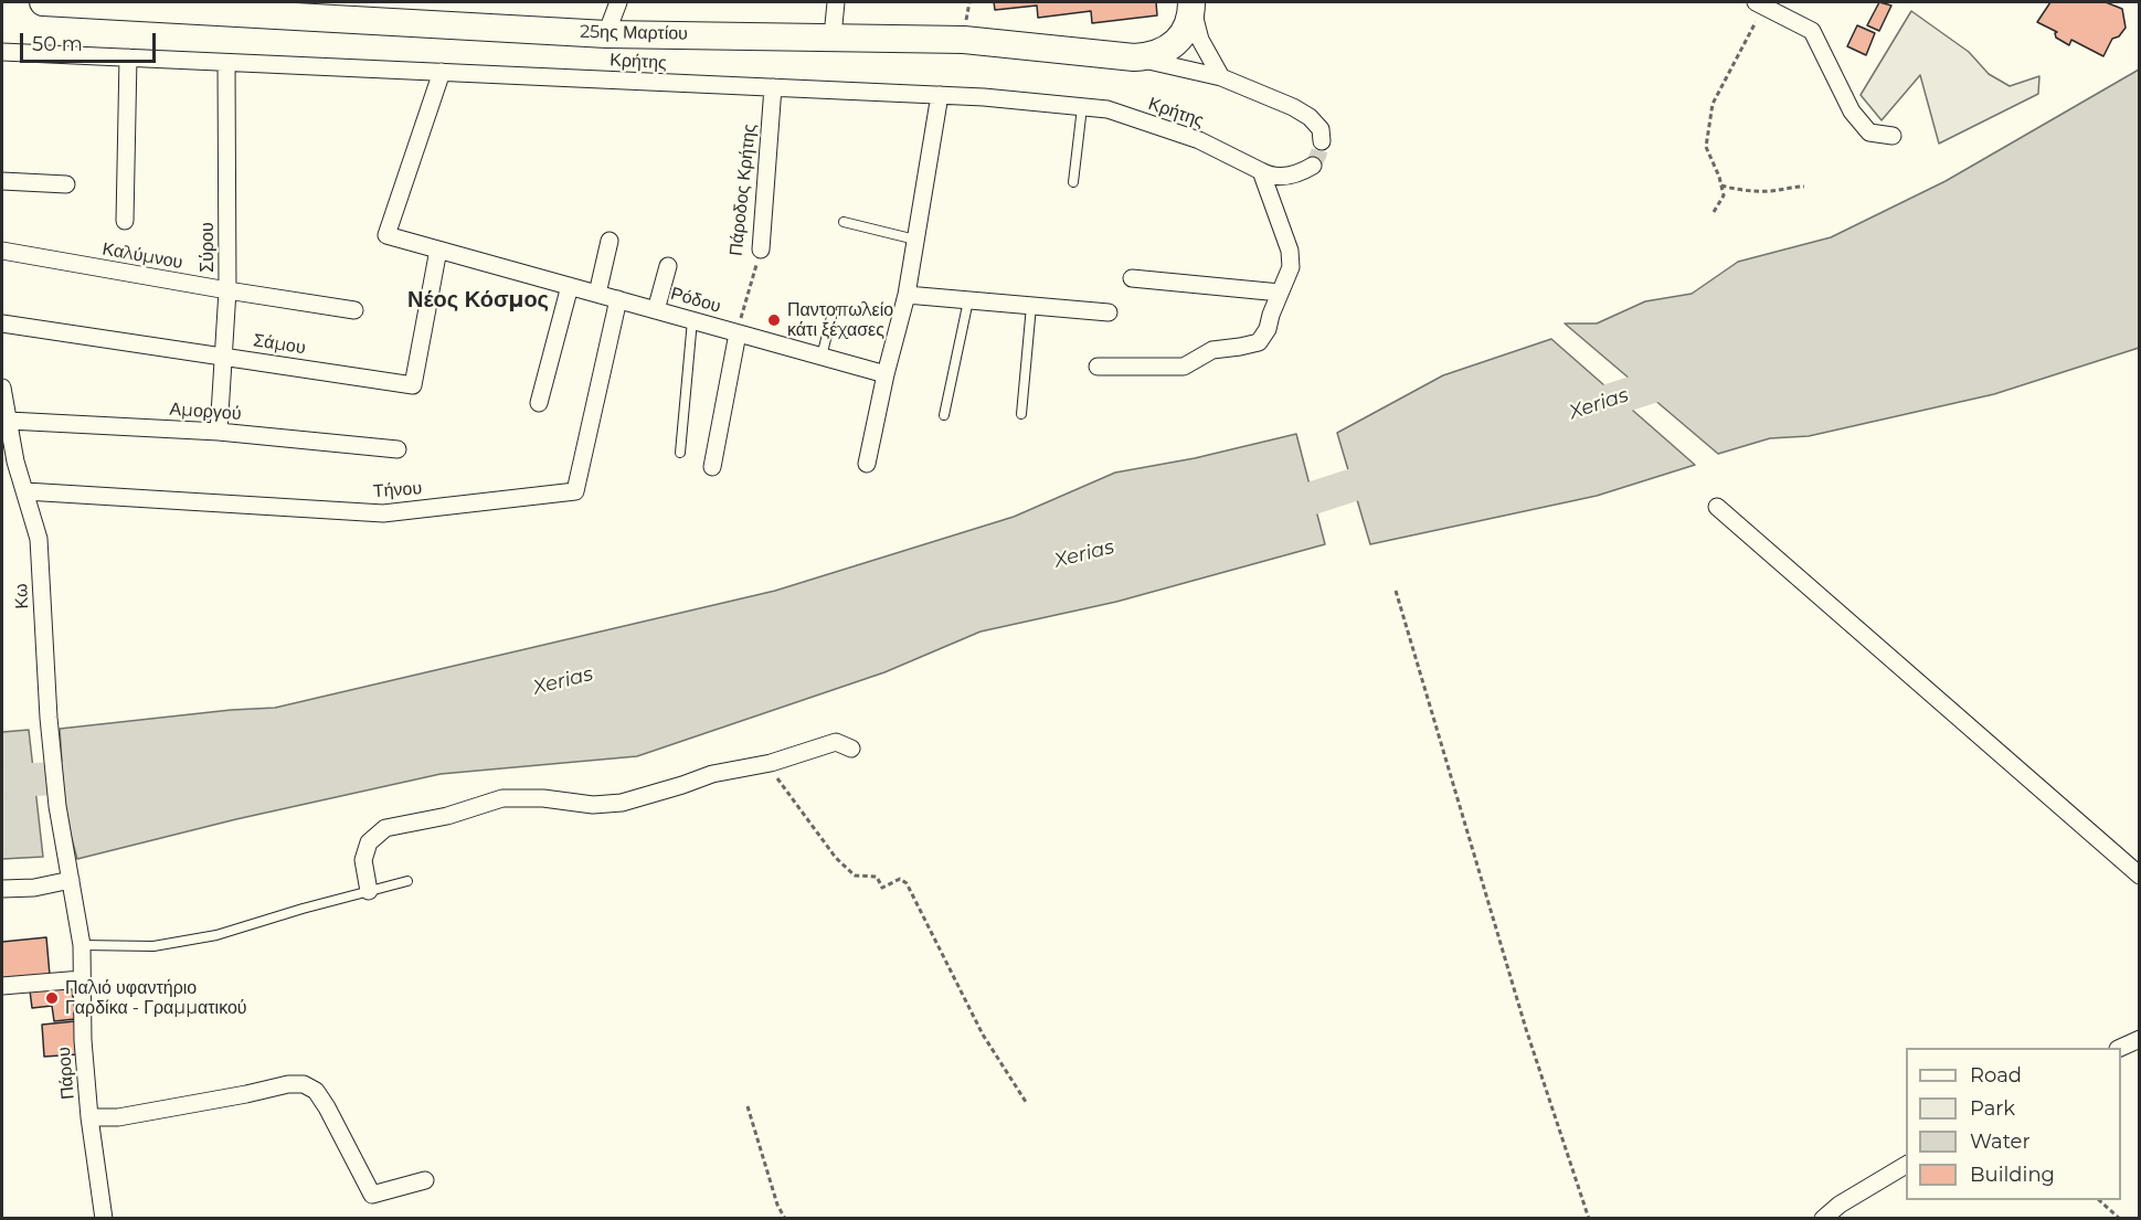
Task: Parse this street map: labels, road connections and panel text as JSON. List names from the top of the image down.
{
  "streets": {
    "main road": ["25ης Μαρτίου"],
    "street": [
      "Κρήτης",
      "Πάροδος Κρήτης",
      "Σύρου",
      "Καλύμνου",
      "Ρόδου",
      "Σάμου",
      "Αμοργού",
      "Τήνου",
      "Κω",
      "Πάρου"
    ]
  },
  "crossings": [
    ["Κρήτης", "Πάροδος Κρήτης"],
    ["Κρήτης", "Σύρου"],
    ["Κρήτης", "Ρόδου"],
    ["Πάροδος Κρήτης", "Ρόδου"],
    ["Σύρου", "Καλύμνου"],
    ["Σύρου", "Σάμου"],
    ["Σύρου", "Αμοργού"],
    ["Ρόδου", "Σάμου"],
    ["Ρόδου", "Τήνου"],
    ["Αμοργού", "Κω"],
    ["Τήνου", "Κω"],
    ["Κω", "Πάρου"]
  ],
  "districts": ["Νέος Κόσμος"],
  "water": ["Xerias"],
  "places": ["Παντοπωλείο κάτι ξέχασες", "Παλιό υφαντήριο Γαρδίκα - Γραμματικού"],
  "legend": [
    "Road",
    "Park",
    "Water",
    "Building"
  ],
  "scale_bar": "50 m"
}
